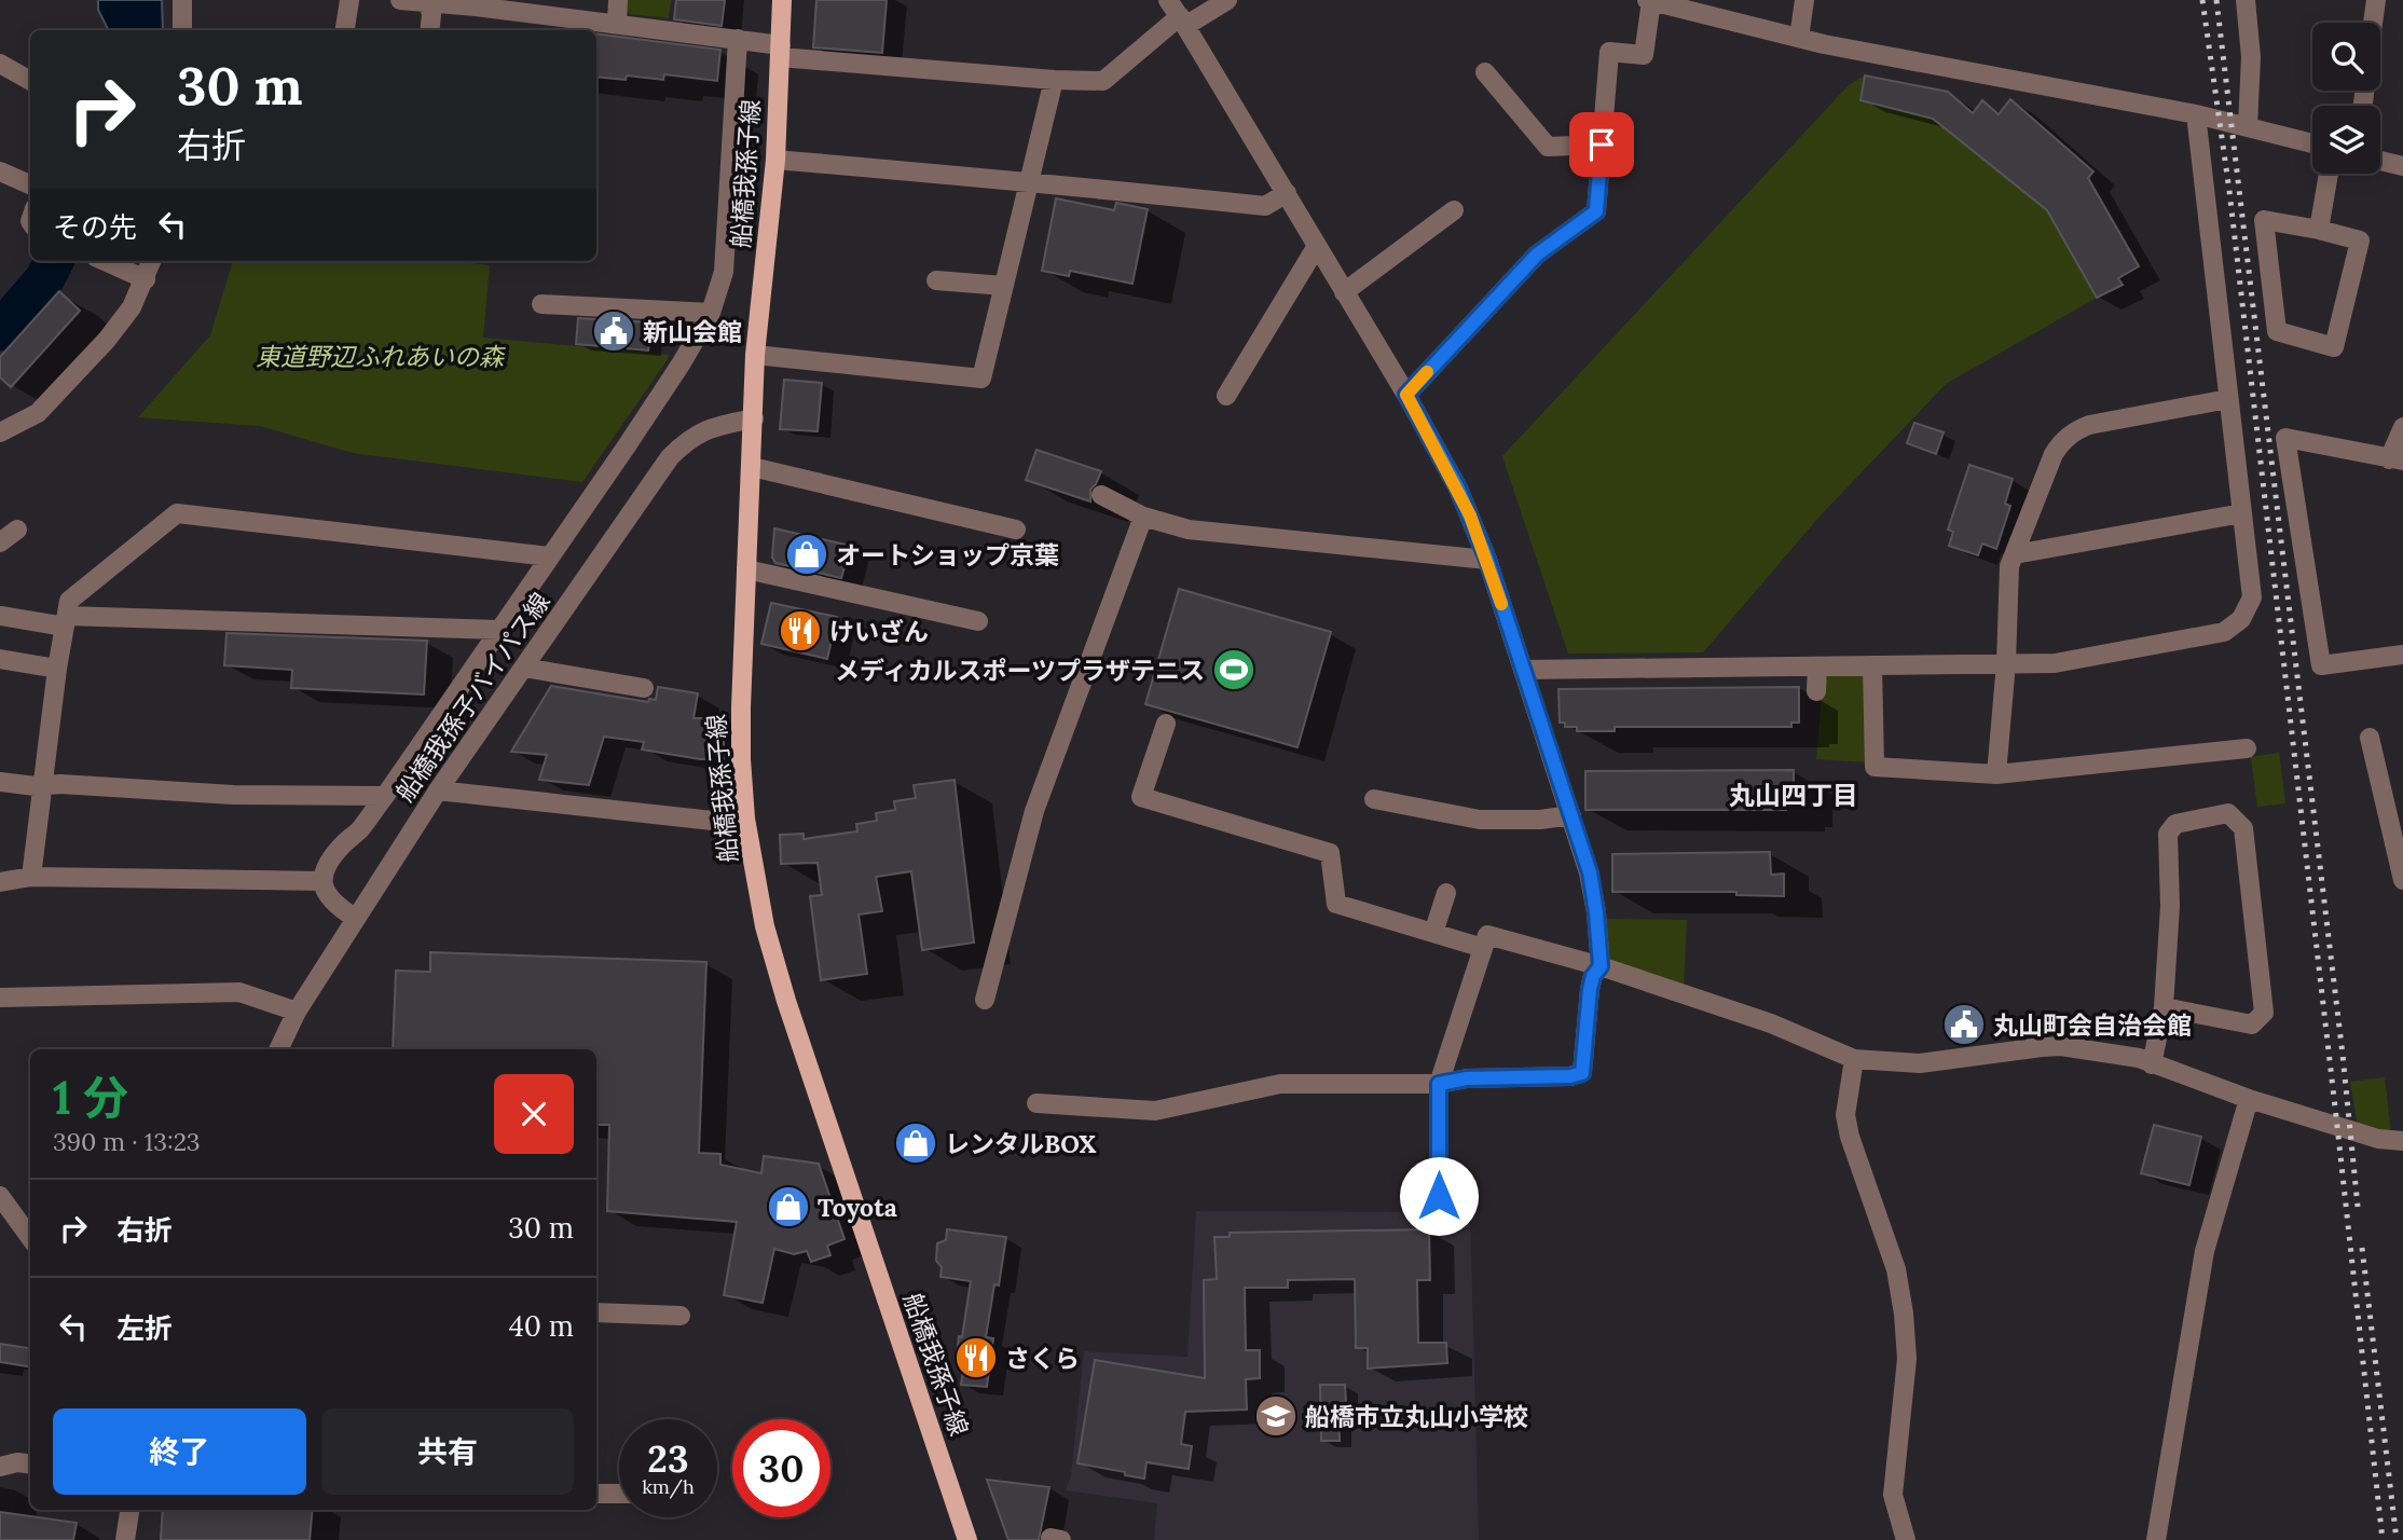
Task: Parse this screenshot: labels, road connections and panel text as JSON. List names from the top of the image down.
{
  "streets": {
    "main road": ["船橋我孫子線"],
    "street": ["船橋我孫子バイパス線"]
  },
  "crossings": [
    ["船橋我孫子線", "船橋我孫子バイパス線"]
  ],
  "districts": ["丸山四丁目"],
  "parks": ["東道野辺ふれあいの森"],
  "places": {
    "public building": ["新山会館", "丸山町会自治会館"],
    "shop": ["オートショップ京葉", "レンタルBOX", "Toyota"],
    "restaurant": ["けいざん", "さくら"],
    "sports": ["メディカルスポーツプラザテニス"],
    "school or university": ["船橋市立丸山小学校"]
  },
  "page": {
    "turn": ["30 m", "右折"],
    "then": "その先",
    "heading": ["1 分", "390 m · 13:23"],
    "list": [
      {
        "name": "右折",
        "value": "30 m"
      },
      {
        "name": "左折",
        "value": "40 m"
      }
    ],
    "buttons": ["終了", "共有"],
    "speed": "23 km/h",
    "limit": "30"
  }
}
